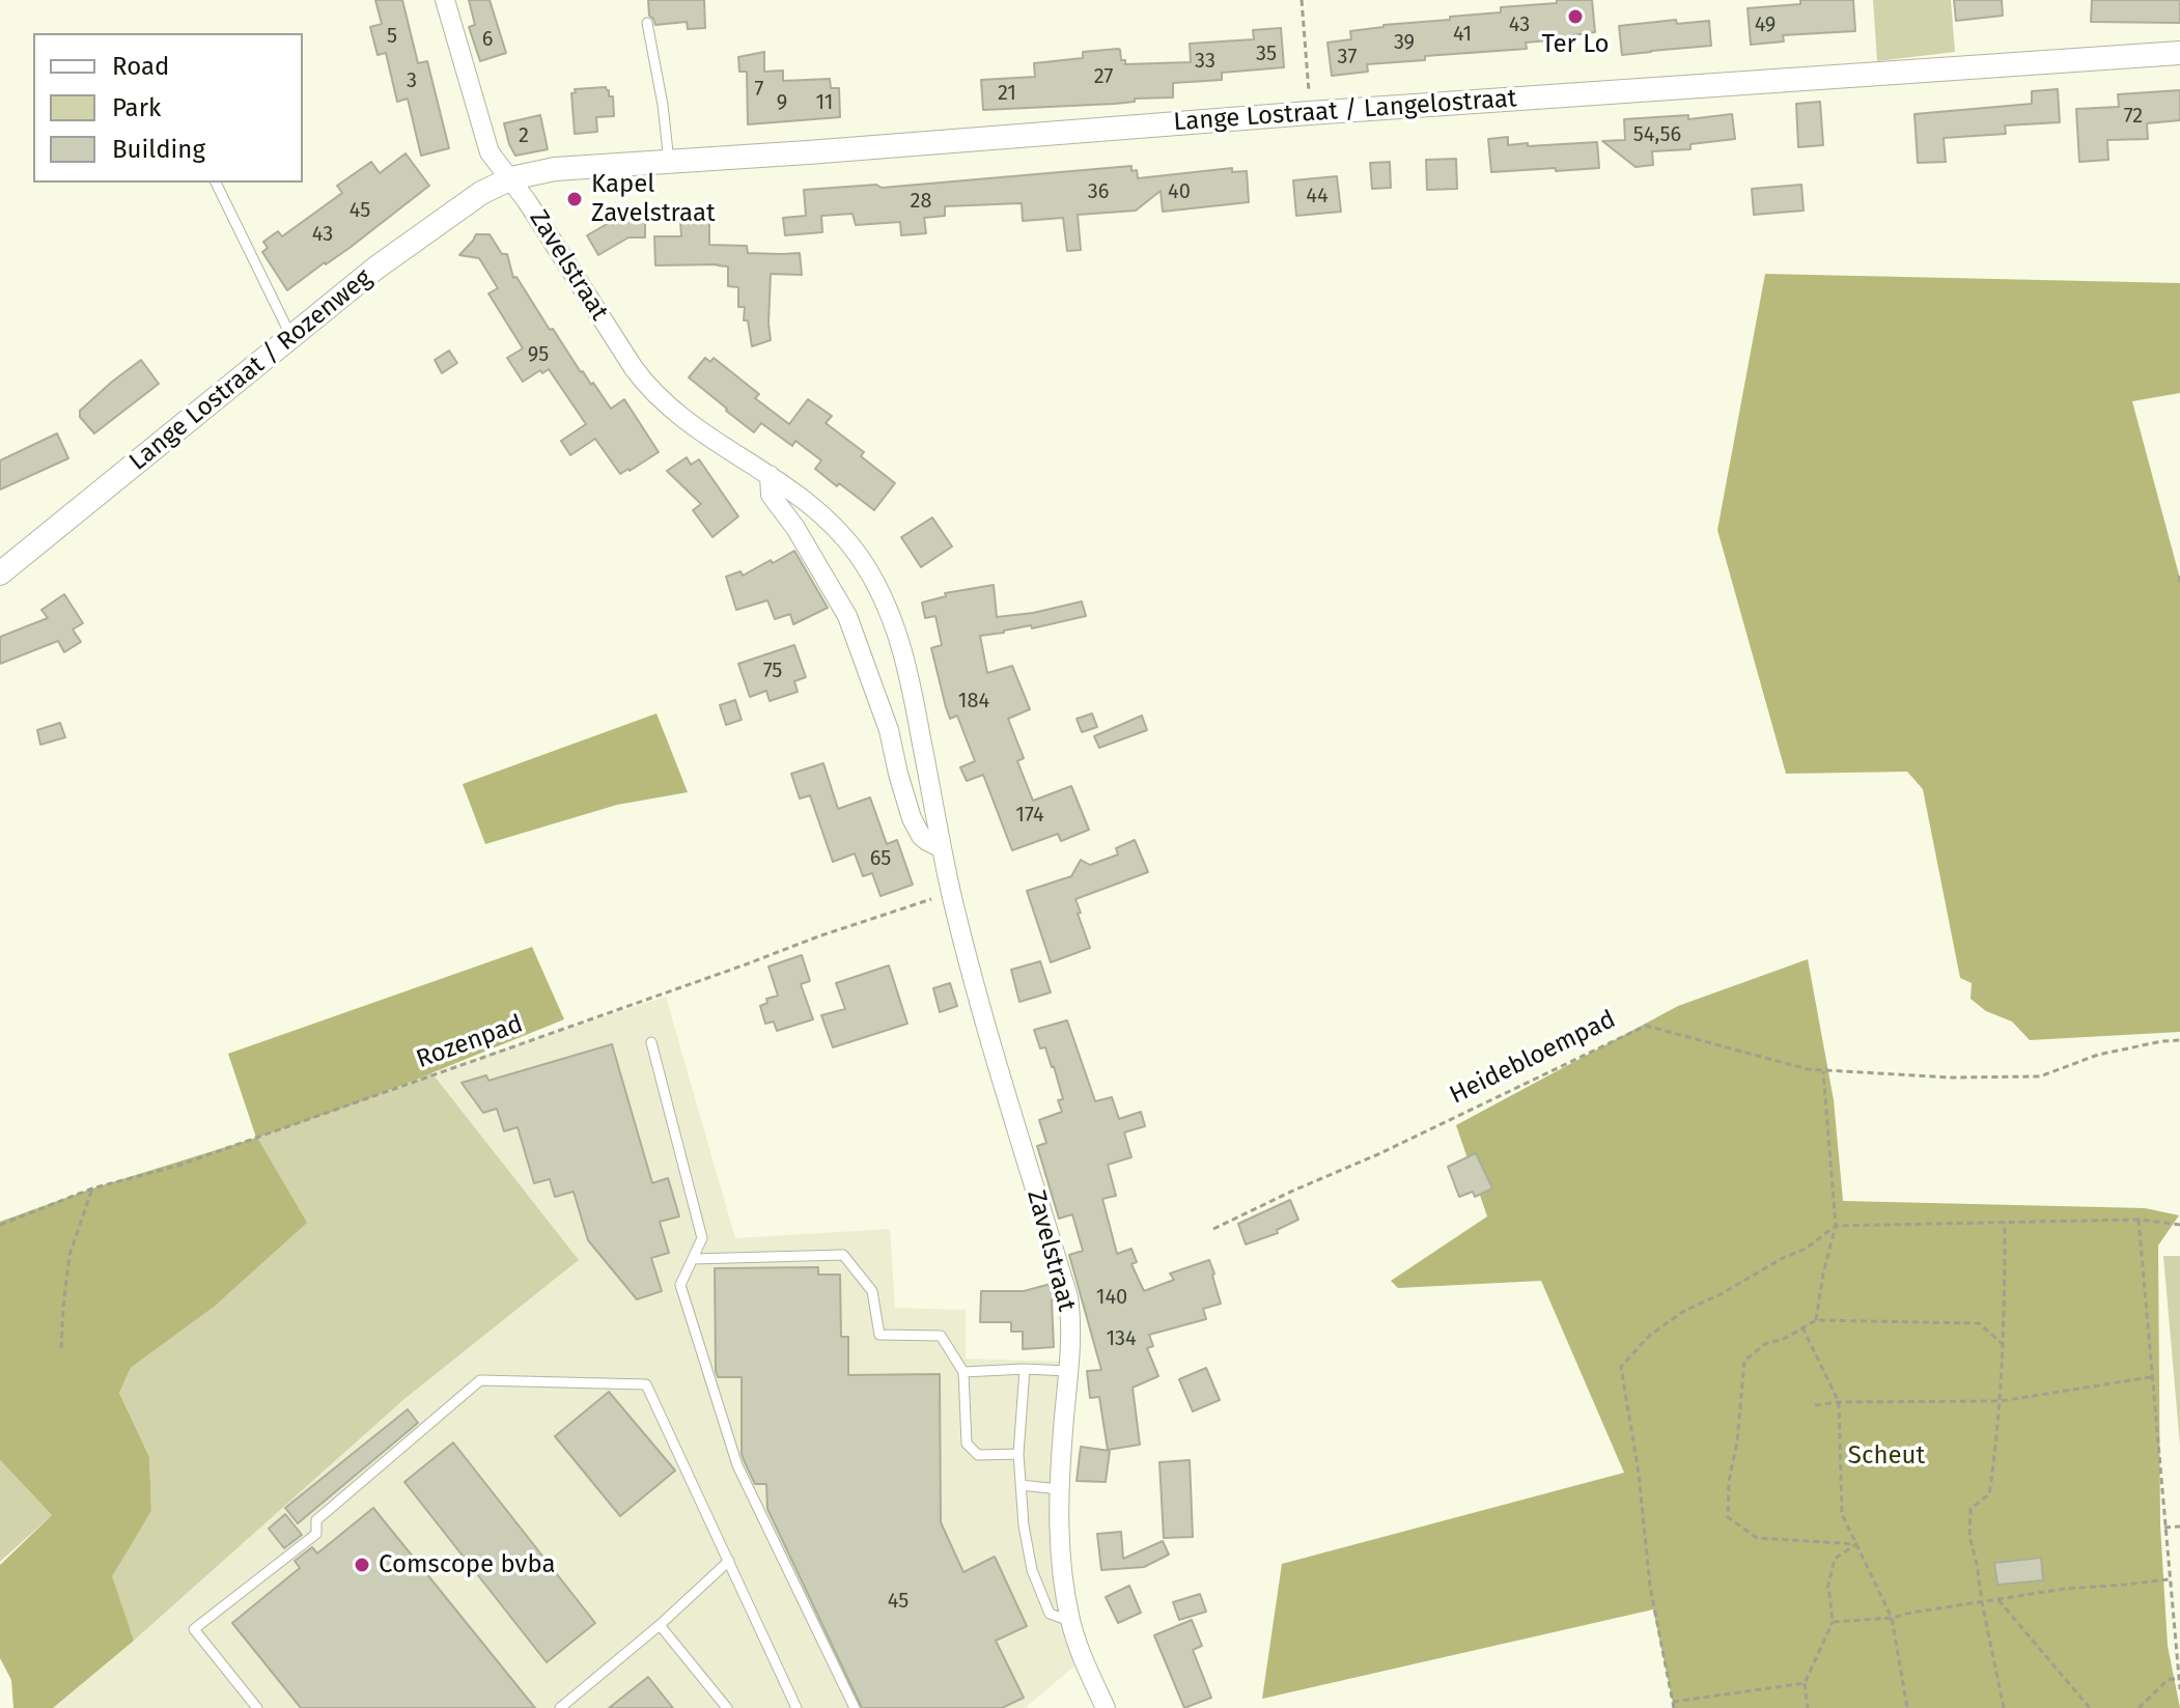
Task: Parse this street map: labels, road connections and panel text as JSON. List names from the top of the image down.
{
  "streets": {
    "street": ["Lange Lostraat / Langelostraat", "Zavelstraat", "Lange Lostraat / Rozenweg"],
    "path": ["Rozenpad", "Heidebloempad"]
  },
  "crossings": [
    ["Lange Lostraat / Langelostraat", "Zavelstraat"],
    ["Lange Lostraat / Langelostraat", "Lange Lostraat / Rozenweg"],
    ["Zavelstraat", "Lange Lostraat / Rozenweg"],
    ["Zavelstraat", "Rozenpad"]
  ],
  "parks": ["Scheut"],
  "places": ["Ter Lo", "Kapel Zavelstraat", "Comscope bvba"],
  "house_numbers": [
    "43",
    "49",
    "41",
    "5",
    "6",
    "39",
    "35",
    "37",
    "33",
    "27",
    "3",
    "7",
    "21",
    "9",
    "11",
    "72",
    "54,56",
    "2",
    "36",
    "40",
    "44",
    "28",
    "45",
    "43",
    "95",
    "75",
    "184",
    "174",
    "65",
    "140",
    "134",
    "45"
  ],
  "legend": ["Road", "Park", "Building"]
}
